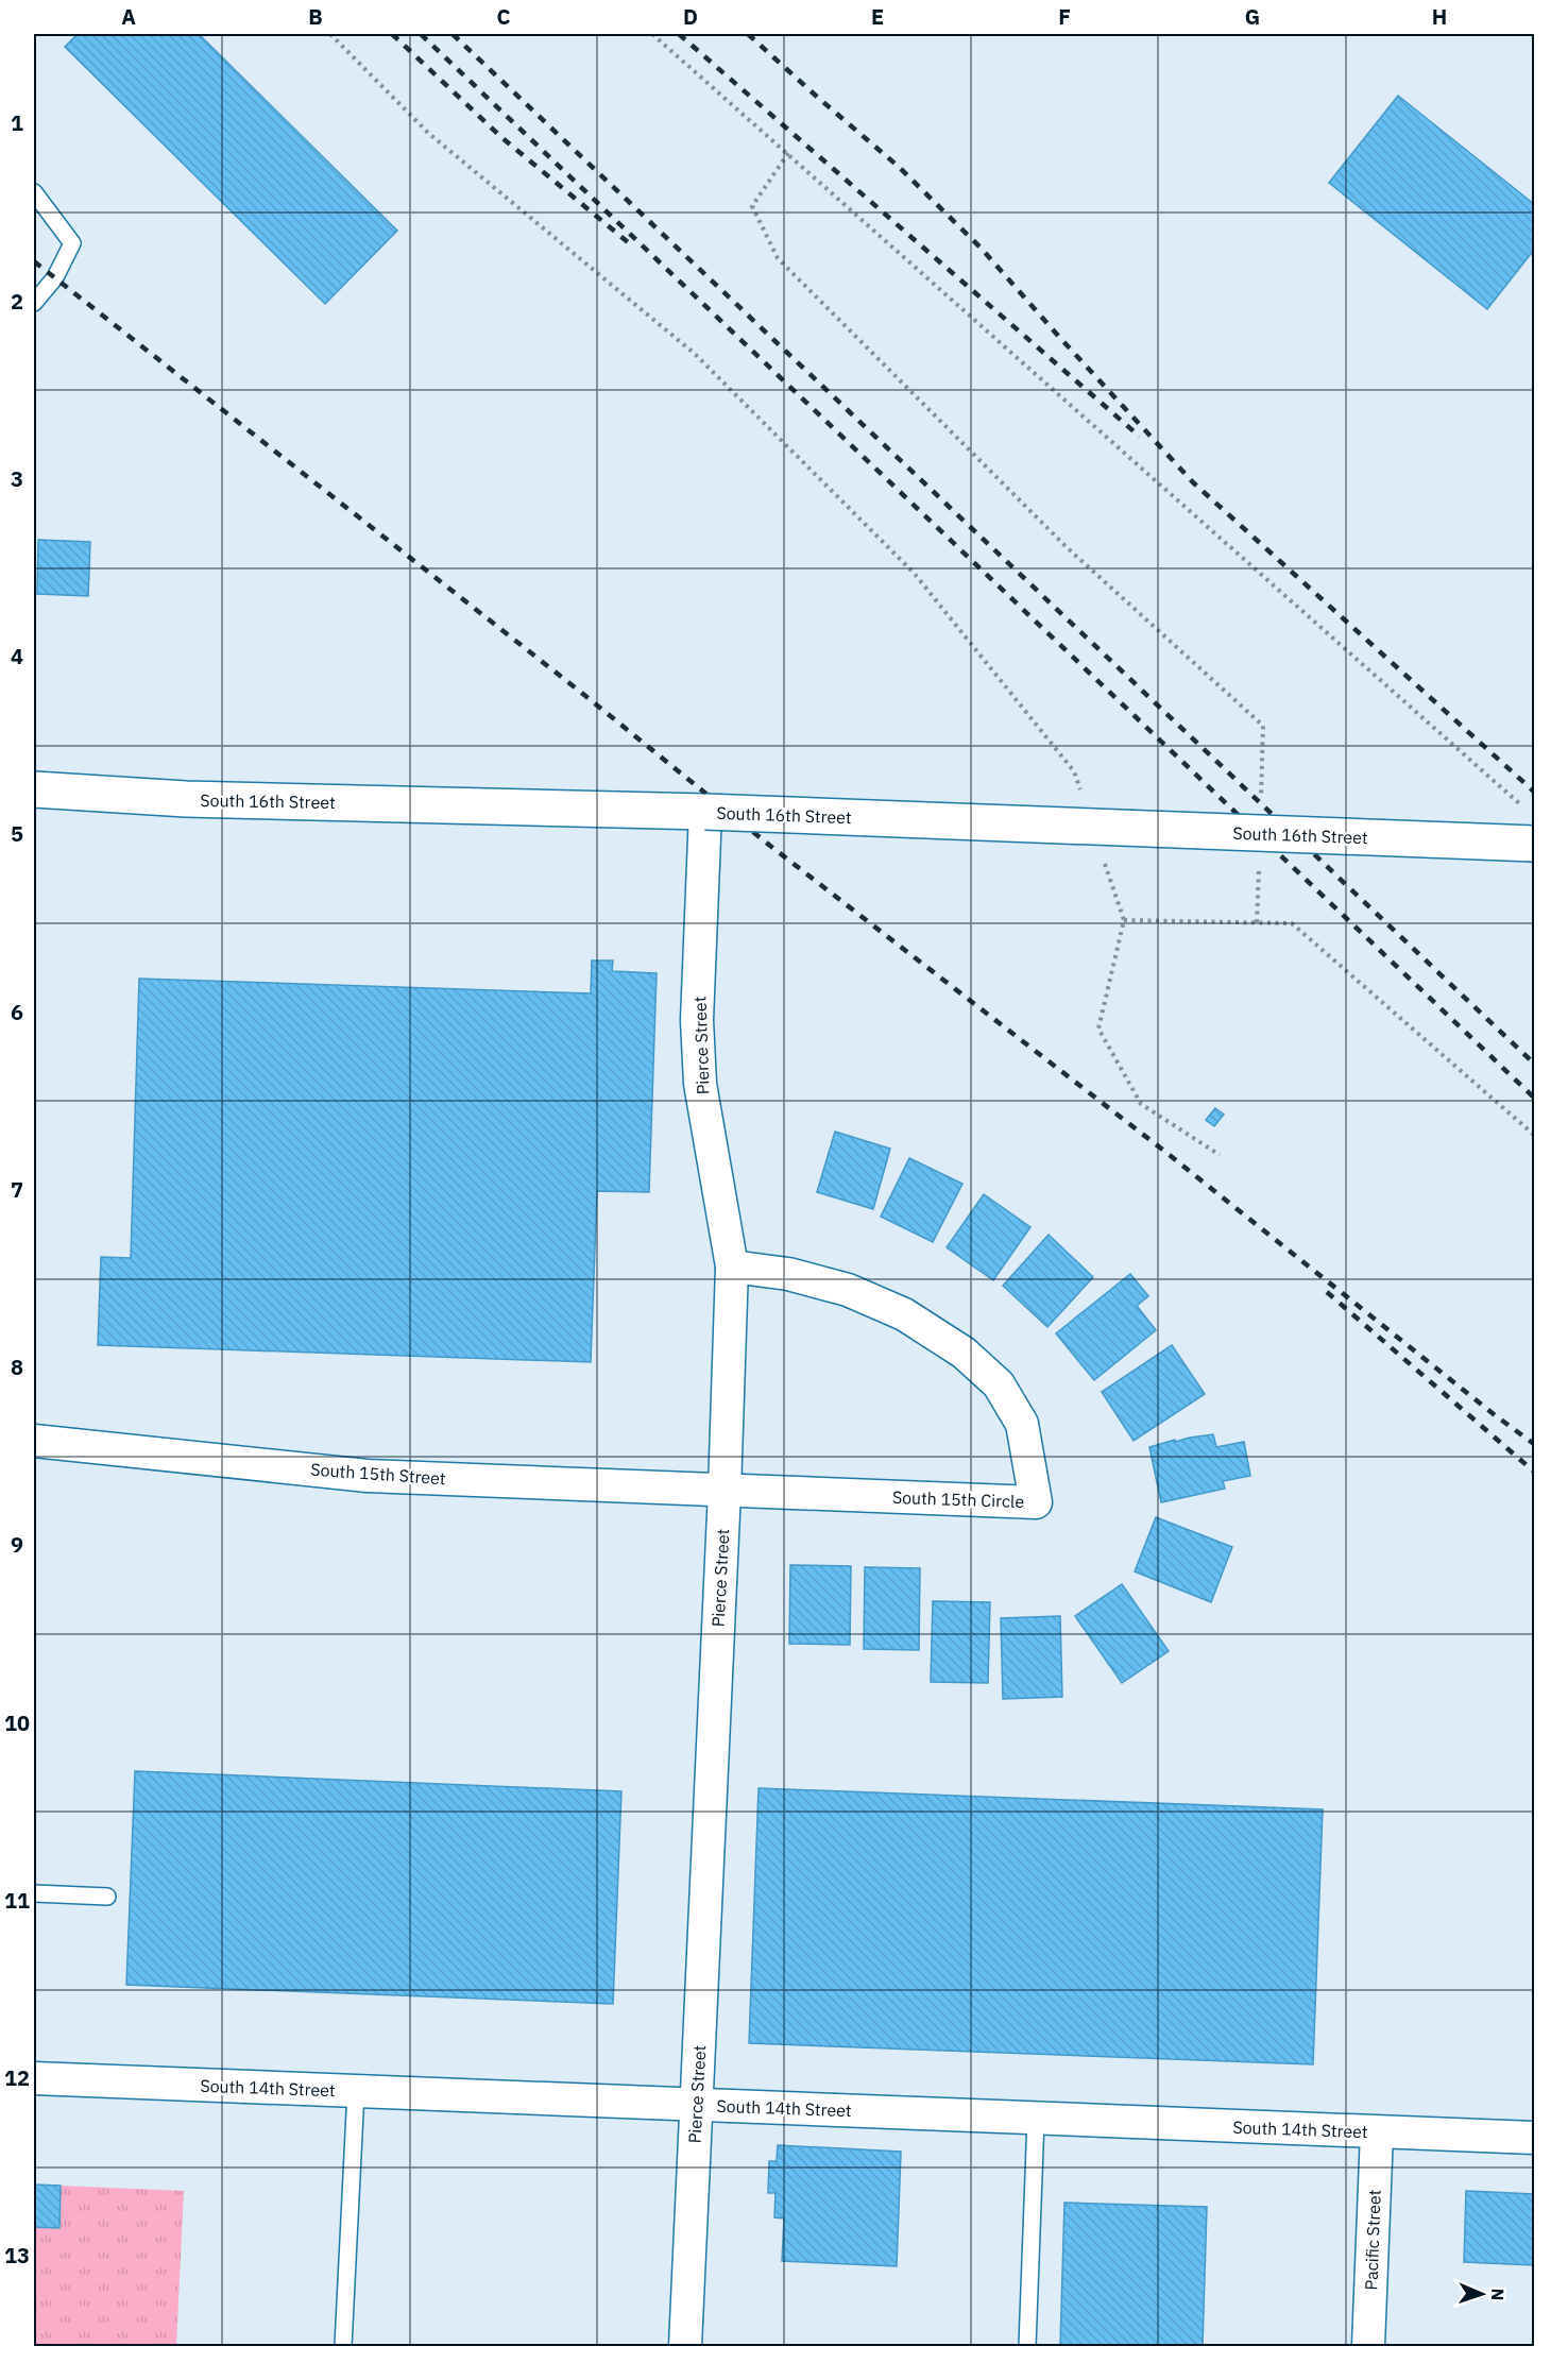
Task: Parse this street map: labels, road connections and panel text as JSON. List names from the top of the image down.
{
  "streets": {
    "street": [
      "South 16th Street",
      "Pierce Street",
      "South 15th Street",
      "South 15th Circle",
      "South 14th Street",
      "Pacific Street"
    ]
  },
  "crossings": [
    ["South 16th Street", "Pierce Street"],
    ["Pierce Street", "South 15th Street"],
    ["Pierce Street", "South 15th Circle"],
    ["Pierce Street", "South 14th Street"],
    ["South 15th Street", "South 15th Circle"],
    ["South 14th Street", "Pacific Street"]
  ],
  "north": "right",
  "grid": {
    "columns": [
      "A",
      "B",
      "C",
      "D",
      "E",
      "F",
      "G",
      "H"
    ],
    "rows": [
      "1",
      "2",
      "3",
      "4",
      "5",
      "6",
      "7",
      "8",
      "9",
      "10",
      "11",
      "12",
      "13"
    ]
  }
}
